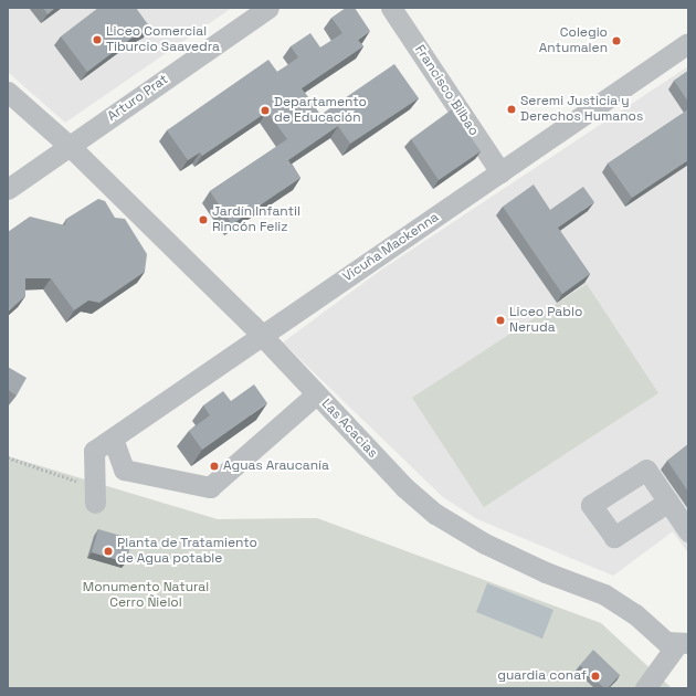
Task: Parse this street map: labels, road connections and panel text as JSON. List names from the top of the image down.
{
  "streets": {
    "street": [
      "Francisco Bilbao",
      "Arturo Prat",
      "Vicuña Mackenna",
      "Las Acacias"
    ]
  },
  "crossings": [
    ["Francisco Bilbao", "Vicuña Mackenna"],
    ["Arturo Prat", "Las Acacias"],
    ["Vicuña Mackenna", "Las Acacias"]
  ],
  "parks": ["Monumento Natural Cerro Ñielol"],
  "places": [
    "Liceo Comercial Tiburcio Saavedra",
    "Colegio Antumalen",
    "Seremi Justicia y Derechos Humanos",
    "Departamento de Educación",
    "Jardín Infantil Rincón Feliz",
    "Liceo Pablo Neruda",
    "Aguas Araucanía",
    "Planta de Tratamiento de Agua potable",
    "guardia conaf"
  ]
}
